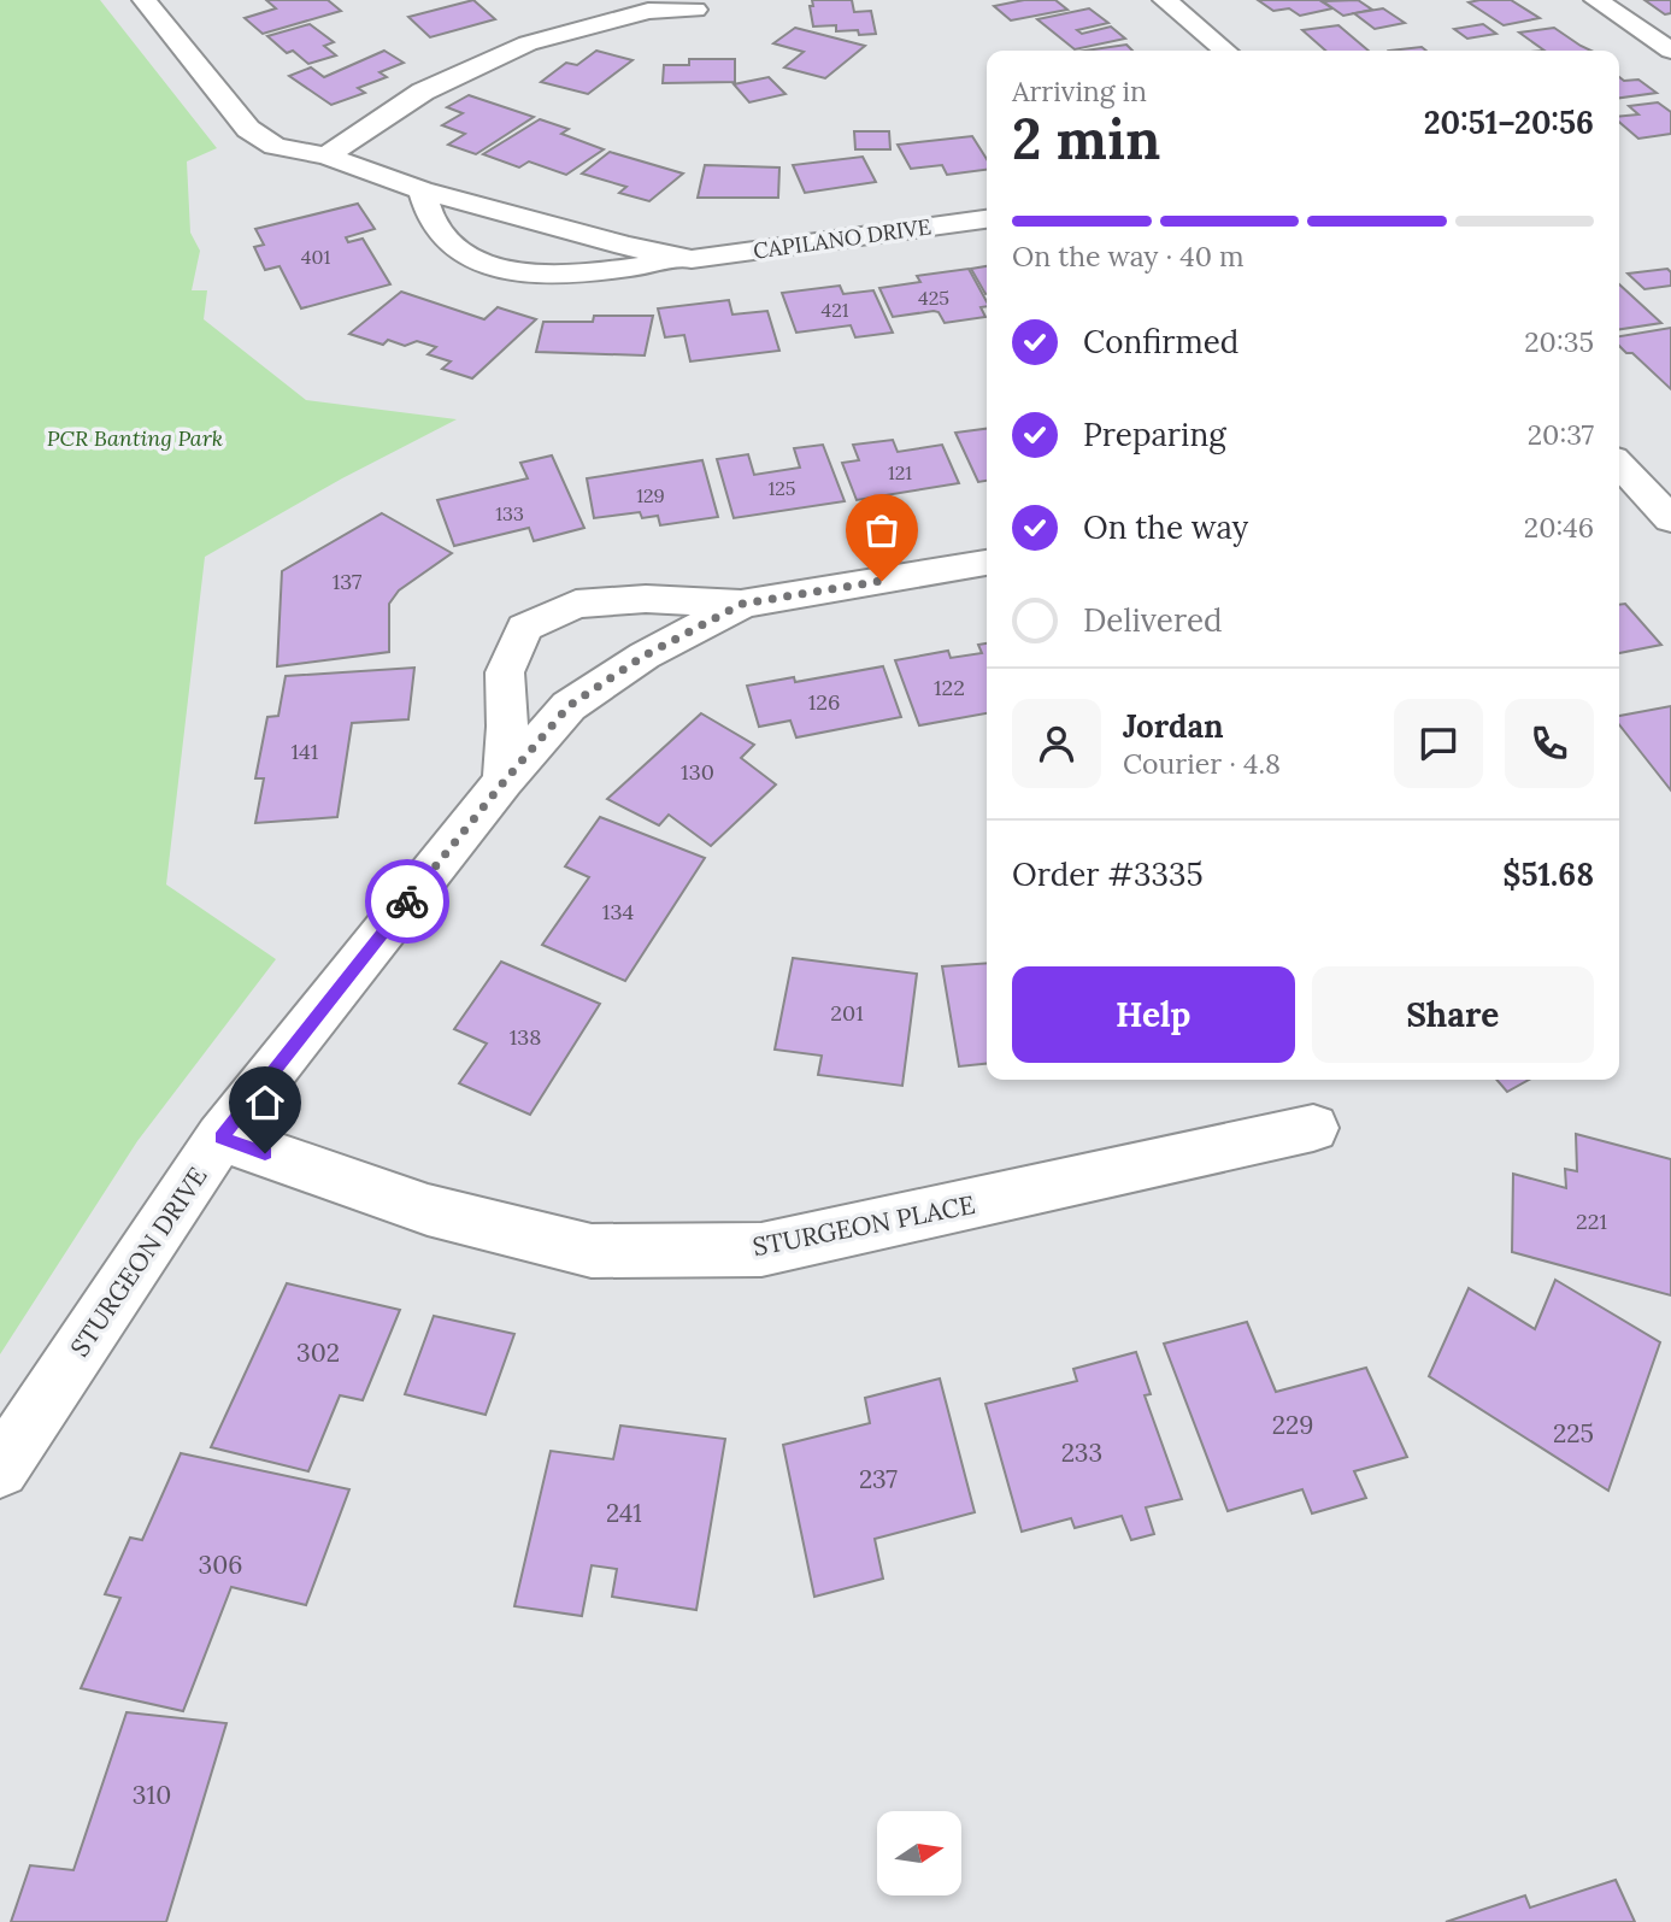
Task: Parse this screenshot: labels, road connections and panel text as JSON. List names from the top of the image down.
{
  "streets": {
    "street": ["CAPILANO DRIVE", "STURGEON PLACE", "STURGEON DRIVE"]
  },
  "crossings": [
    ["STURGEON PLACE", "STURGEON DRIVE"]
  ],
  "parks": ["PCR Banting Park"],
  "house_numbers": [
    "401",
    "425",
    "421",
    "121",
    "125",
    "129",
    "133",
    "137",
    "122",
    "126",
    "141",
    "130",
    "134",
    "201",
    "138",
    "221",
    "302",
    "229",
    "225",
    "233",
    "237",
    "241",
    "306",
    "310"
  ],
  "north": "right",
  "page": {
    "heading": ["2 min", "Arriving in", "20:51–20:56"],
    "panel": [
      "Jordan",
      "Courier · 4.8",
      "Order #3335",
      "$51.68"
    ],
    "bar": "On the way · 40 m",
    "list": [
      ["Confirmed", "20:35"],
      ["Preparing", "20:37"],
      ["On the way", "20:46"],
      "Delivered"
    ],
    "buttons": ["Help", "Share"]
  }
}
